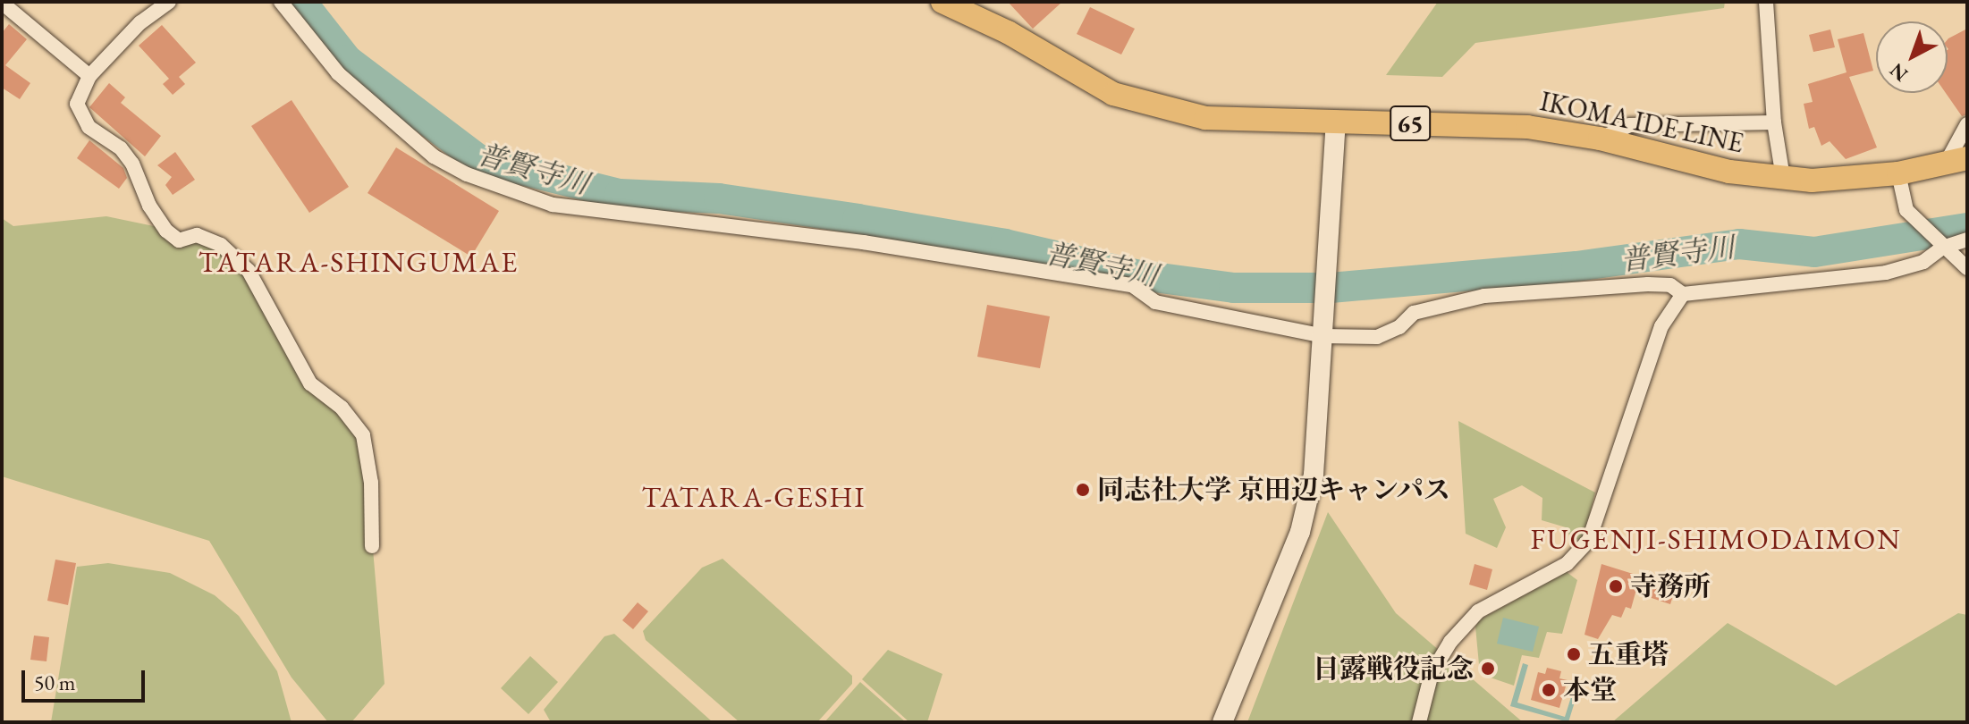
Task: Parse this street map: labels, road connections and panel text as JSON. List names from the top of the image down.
{
  "streets": {
    "main road": ["IKOMA IDE LINE", "65"]
  },
  "districts": ["TATARA-SHINGUMAE", "TATARA-GESHI", "FUGENJI-SHIMODAIMON"],
  "water": ["普賢寺川"],
  "places": [
    "同志社大学 京田辺キャンパス",
    "寺務所",
    "五重塔",
    "日露戦役記念",
    "本堂"
  ],
  "scale_bar": "50 m",
  "north": "bottom left"
}
